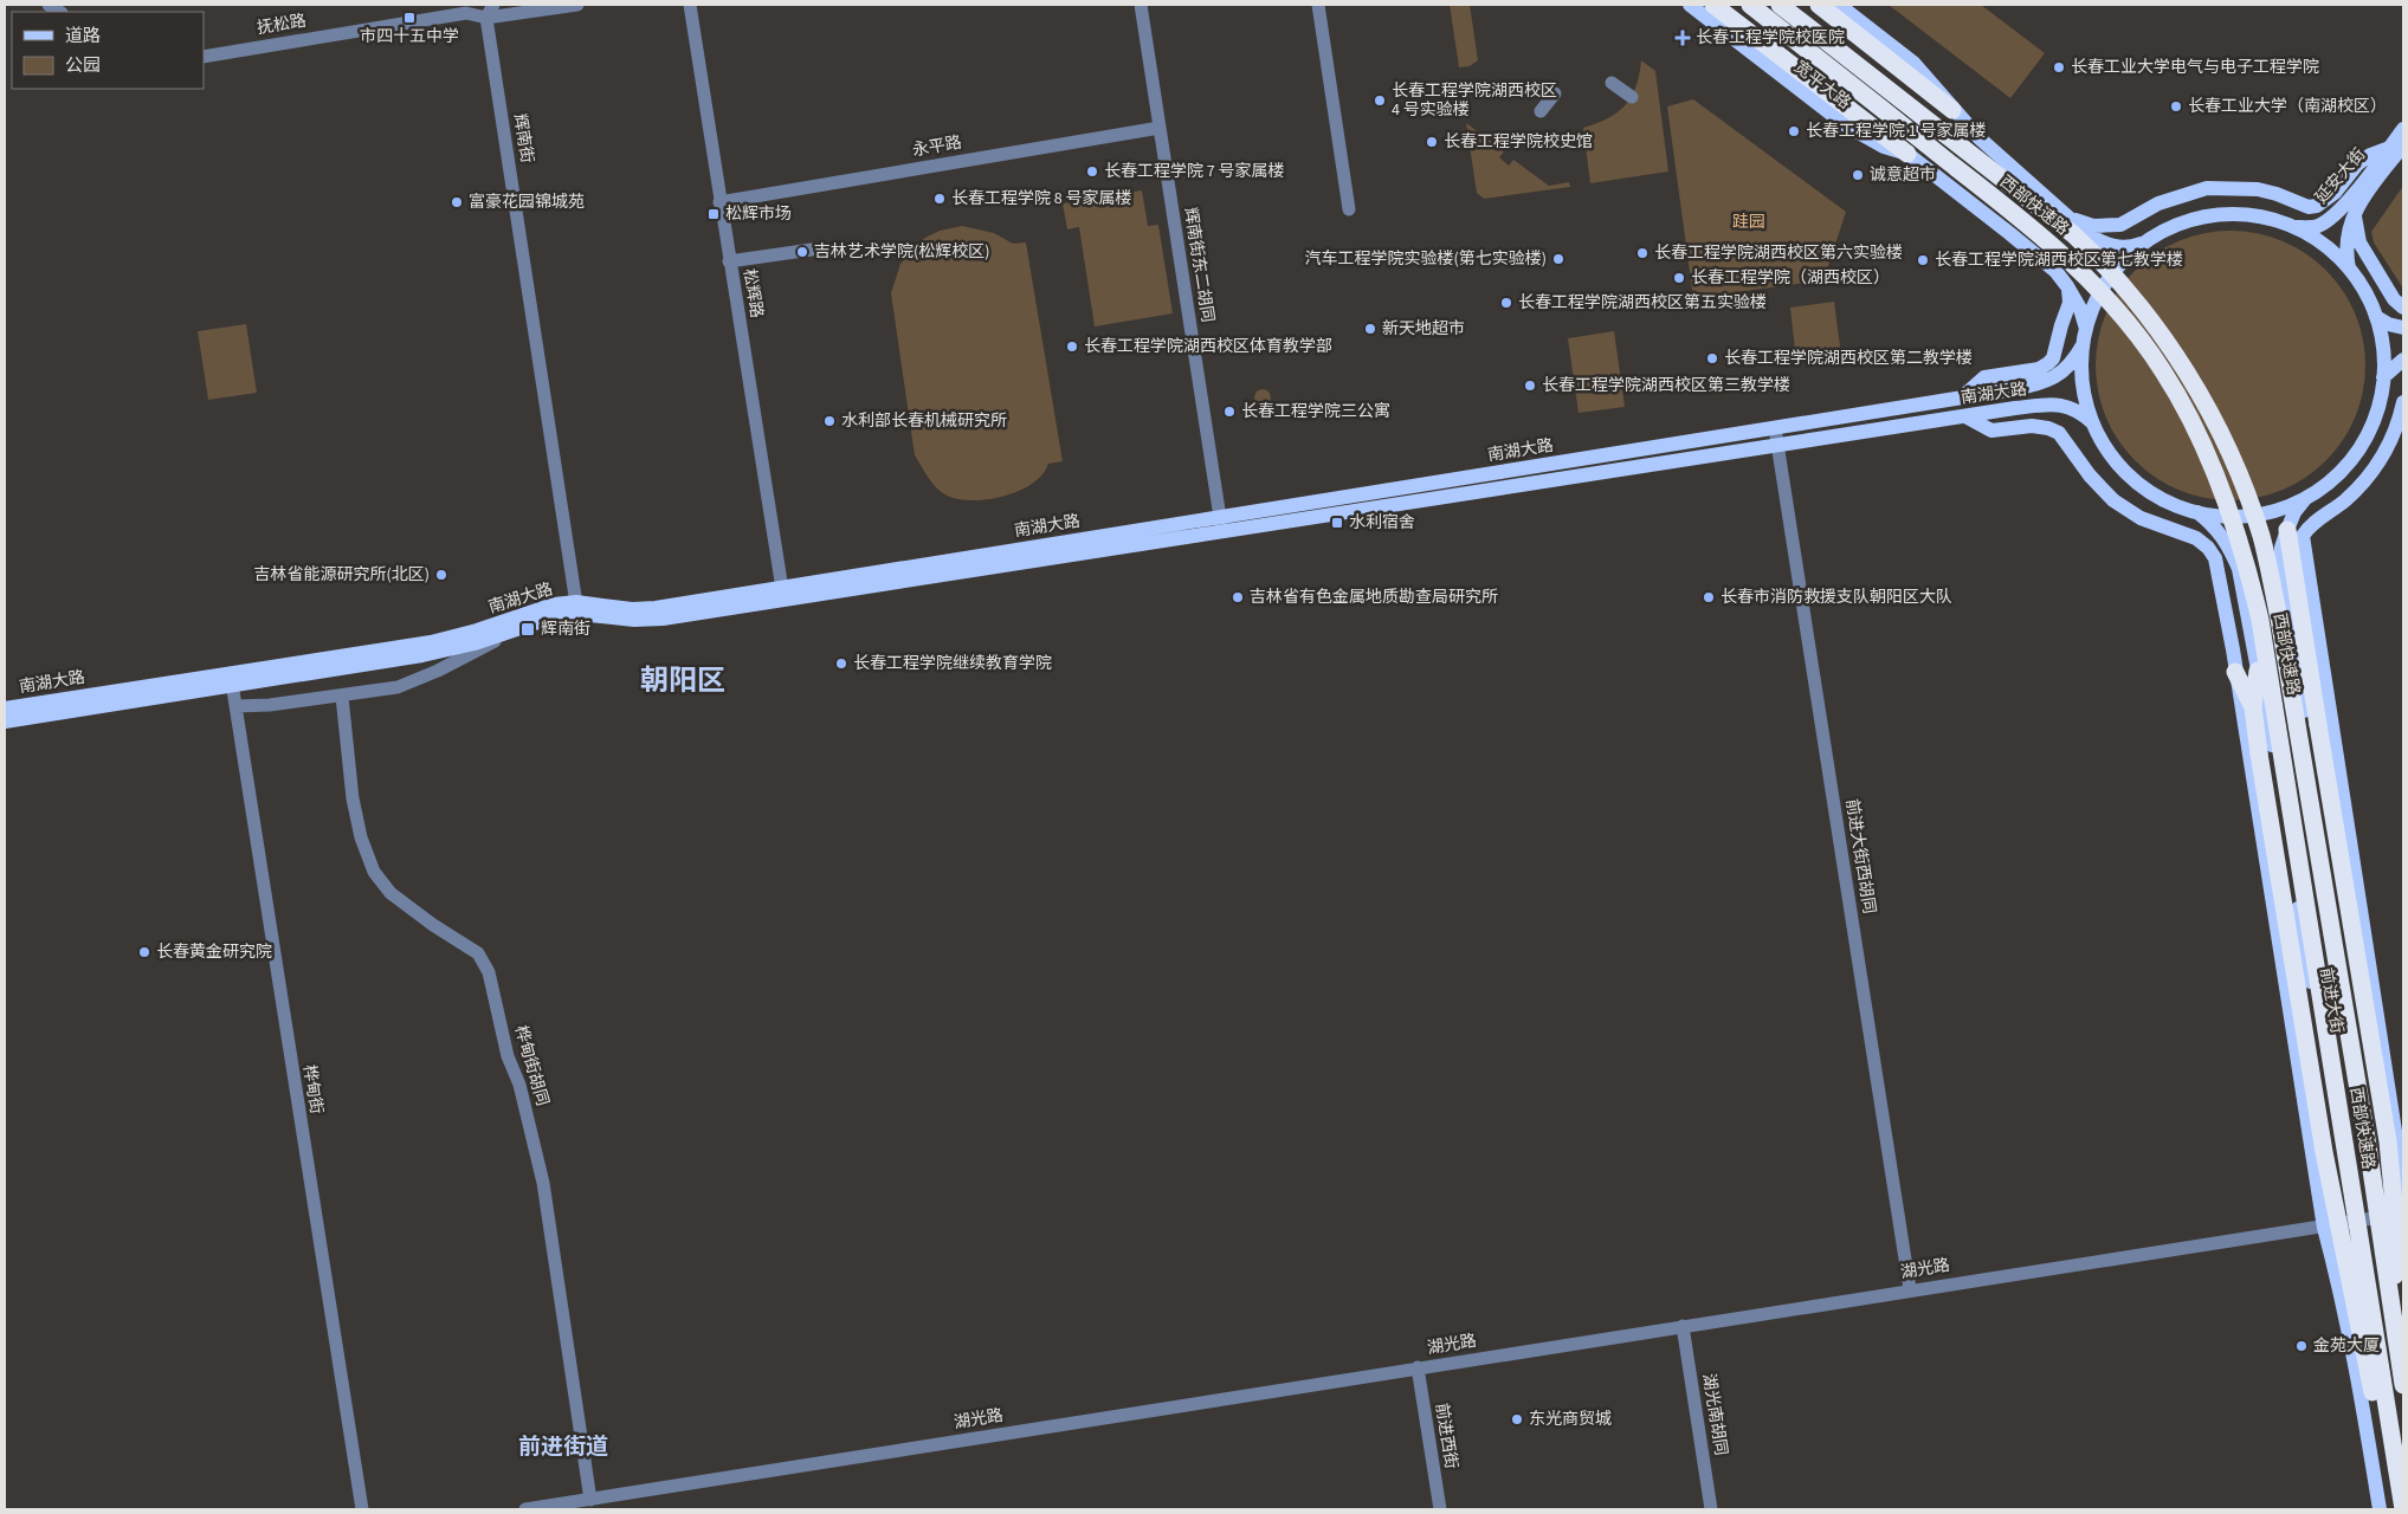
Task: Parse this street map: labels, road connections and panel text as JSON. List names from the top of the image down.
{
  "streets": {
    "highway": ["西部快速路"],
    "main road": [
      "宽平大路",
      "延安大街",
      "南湖大路",
      "前进大街"
    ],
    "street": [
      "抚松路",
      "辉南街",
      "永平路",
      "辉南街东二胡同",
      "松辉路",
      "前进大街西胡同",
      "桦甸街胡同",
      "桦甸街",
      "湖光路",
      "湖光南胡同",
      "前进西街"
    ]
  },
  "crossings": [
    ["抚松路", "辉南街"],
    ["辉南街", "南湖大路"],
    ["永平路", "辉南街东二胡同"],
    ["永平路", "松辉路"],
    ["西部快速路", "前进大街"],
    ["辉南街东二胡同", "南湖大路"],
    ["松辉路", "南湖大路"],
    ["南湖大路", "前进大街西胡同"],
    ["南湖大路", "桦甸街"],
    ["前进大街西胡同", "湖光路"],
    ["前进大街", "湖光路"],
    ["桦甸街胡同", "湖光路"],
    ["湖光路", "湖光南胡同"],
    ["湖光路", "前进西街"]
  ],
  "districts": ["朝阳区", "前进街道"],
  "parks": ["跬园"],
  "places": {
    "transit": [
      "市四十五中学",
      "松辉市场",
      "水利宿舍",
      "辉南街"
    ],
    "health": ["长春工程学院校医院"],
    "other": [
      "长春工业大学电气与电子工程学院",
      "长春工程学院湖西校区 4 号实验楼",
      "长春工业大学（南湖校区）",
      "长春工程学院 1 号家属楼",
      "长春工程学院校史馆",
      "长春工程学院 7 号家属楼",
      "诚意超市",
      "长春工程学院 8 号家属楼",
      "富豪花园锦城苑",
      "吉林艺术学院(松辉校区)",
      "长春工程学院湖西校区第六实验楼",
      "汽车工程学院实验楼(第七实验楼)",
      "长春工程学院湖西校区第七教学楼",
      "长春工程学院（湖西校区）",
      "长春工程学院湖西校区第五实验楼",
      "新天地超市",
      "长春工程学院湖西校区体育教学部",
      "长春工程学院湖西校区第二教学楼",
      "长春工程学院湖西校区第三教学楼",
      "长春工程学院三公寓",
      "水利部长春机械研究所",
      "吉林省能源研究所(北区)",
      "吉林省有色金属地质勘查局研究所",
      "长春市消防救援支队朝阳区大队",
      "长春工程学院继续教育学院",
      "长春黄金研究院",
      "金苑大厦",
      "东光商贸城"
    ]
  },
  "legend": ["道路", "公园"]
}
